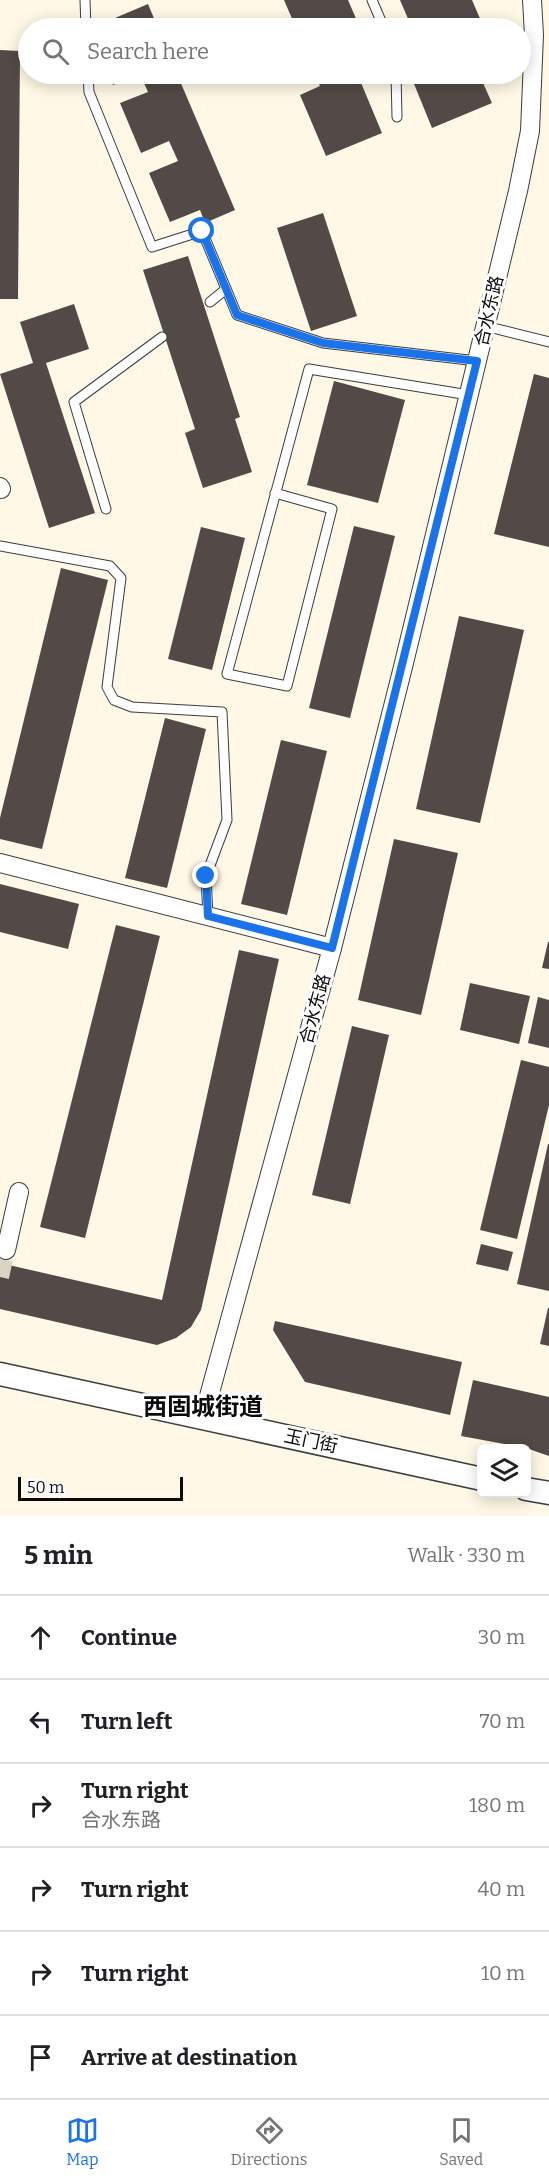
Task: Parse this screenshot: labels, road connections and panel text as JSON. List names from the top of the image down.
{
  "streets": {
    "street": ["合水东路", "玉门街"]
  },
  "crossings": [
    ["合水东路", "玉门街"]
  ],
  "districts": ["西固城街道"],
  "scale_bar": "50 m",
  "page": {
    "search": "Search here",
    "scale": "50 m",
    "heading": ["5 min", "Walk · 330 m"],
    "list": [
      ["Continue", "30 m"],
      ["Turn left", "70 m"],
      ["Turn right", "合水东路", "180 m"],
      ["Turn right", "40 m"],
      ["Turn right", "10 m"],
      "Arrive at destination"
    ],
    "nav": ["Map", "Directions", "Saved"]
  }
}
